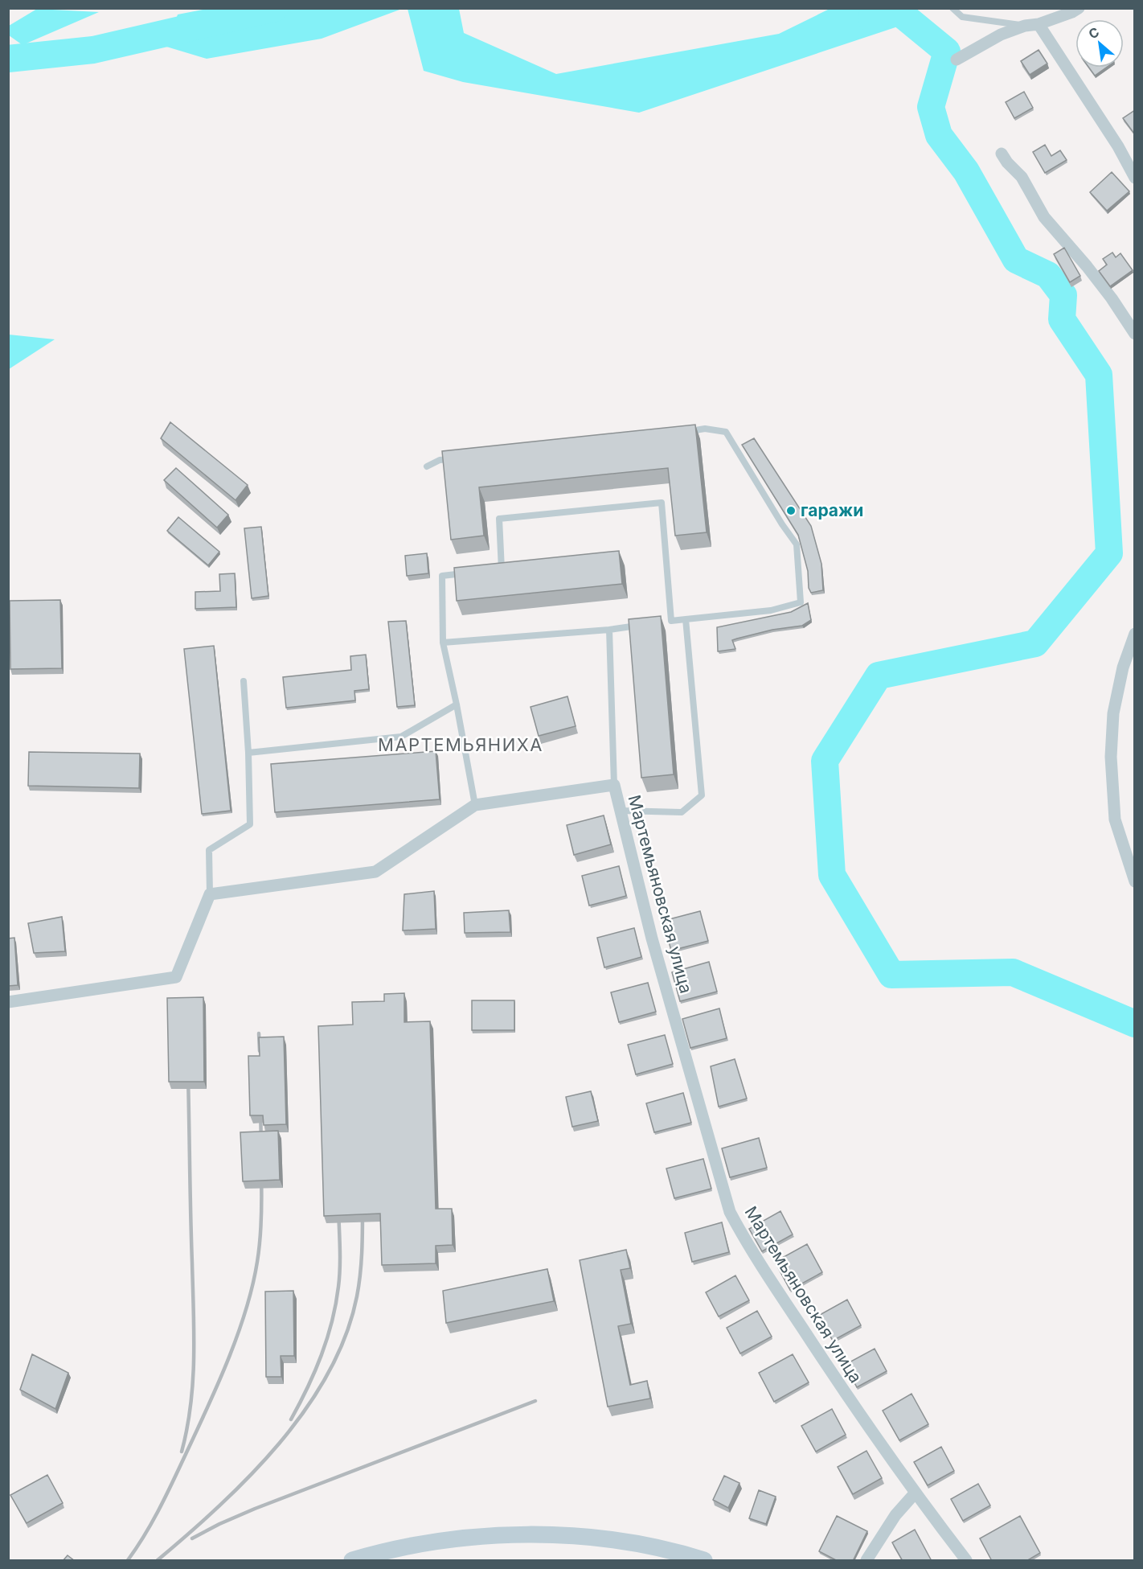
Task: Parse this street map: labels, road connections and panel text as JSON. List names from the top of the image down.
{
  "streets": {
    "street": ["Мартемьяновская улица"]
  },
  "districts": ["МАРТЕМЬЯНИХА"],
  "places": ["гаражи"],
  "north": "top left"
}
